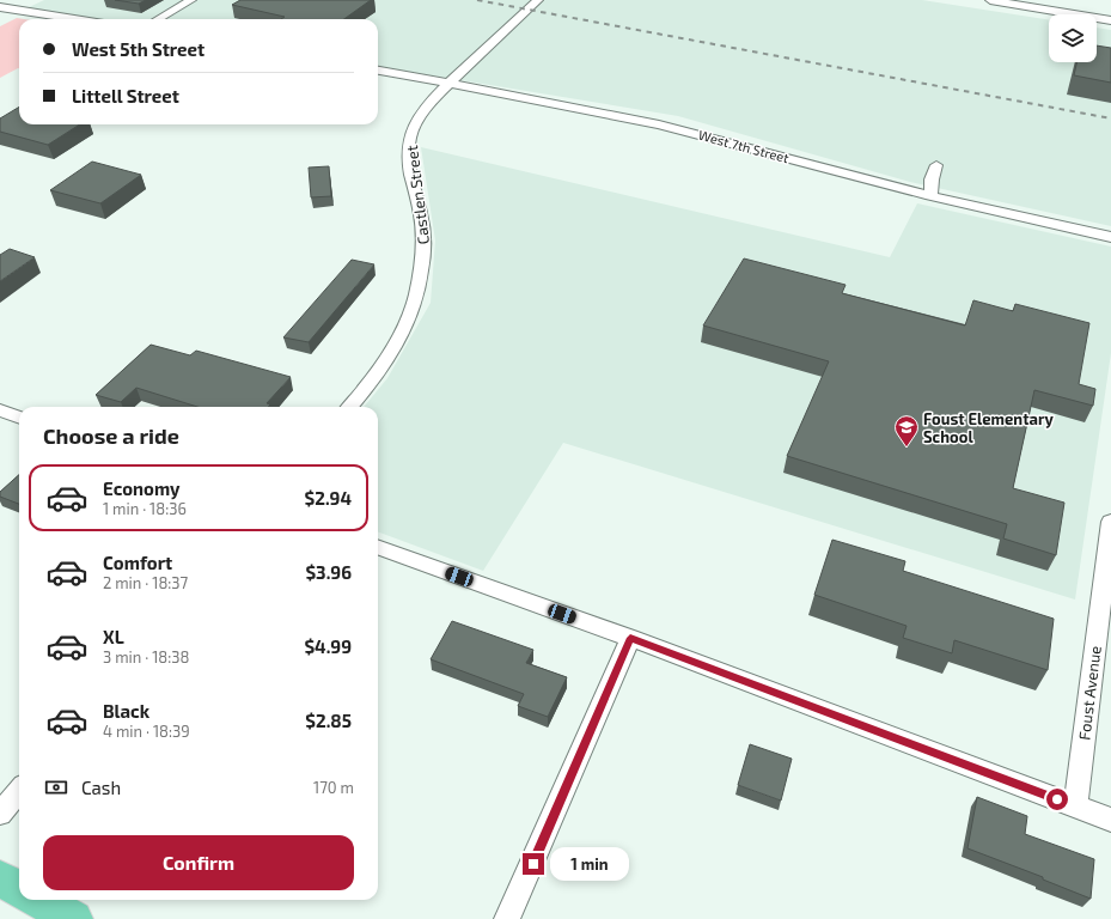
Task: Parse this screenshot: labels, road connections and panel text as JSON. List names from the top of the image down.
{
  "streets": {
    "street": ["West 7th Street", "Castlen Street", "Foust Avenue"]
  },
  "crossings": [
    ["West 7th Street", "Castlen Street"]
  ],
  "places": {
    "school or university": ["Foust Elementary School"]
  },
  "page": {
    "banner": ["West 5th Street", "Littell Street"],
    "heading": "Choose a ride",
    "list": [
      {
        "name": "Economy",
        "note": "1 min · 18:36",
        "value": "$2.94"
      },
      {
        "name": "Comfort",
        "note": "2 min · 18:37",
        "value": "$3.96"
      },
      {
        "name": "XL",
        "note": "3 min · 18:38",
        "value": "$4.99"
      },
      {
        "name": "Black",
        "note": "4 min · 18:39",
        "value": "$2.85"
      }
    ],
    "pay": ["Cash", "170 m"],
    "buttons": "Confirm",
    "bubble": "1 min"
  }
}
